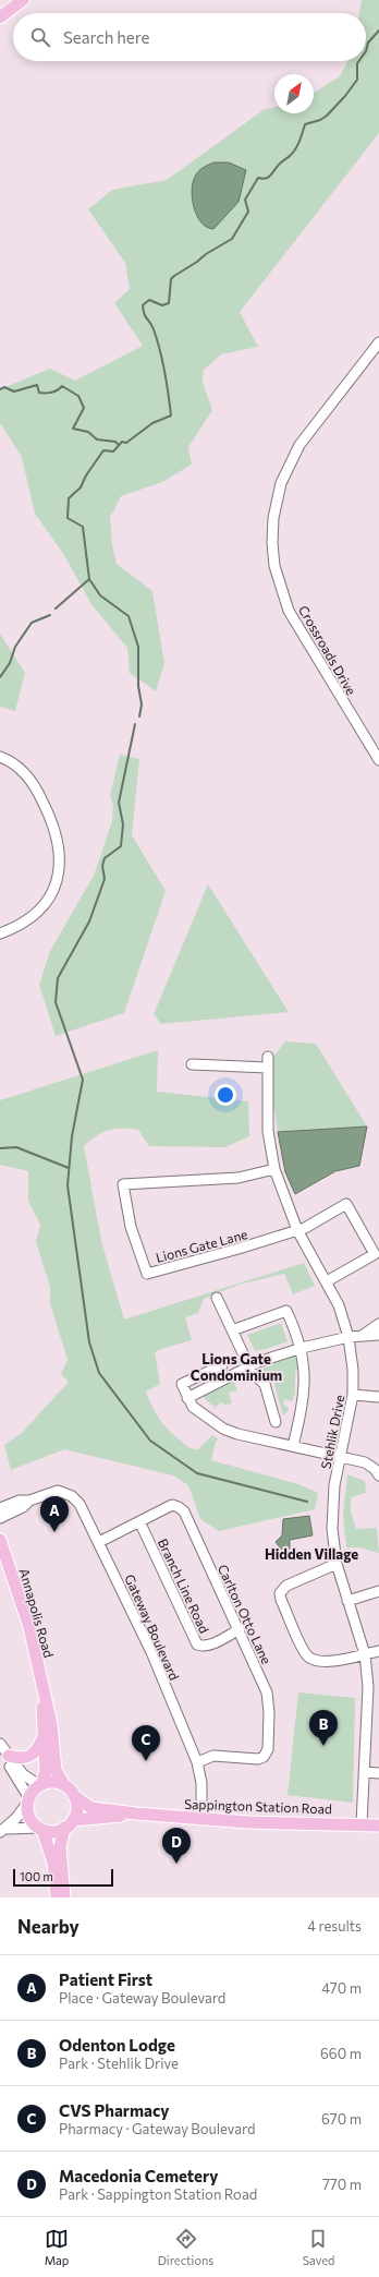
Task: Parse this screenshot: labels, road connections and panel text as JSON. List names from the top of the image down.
{
  "streets": {
    "main road": ["Annapolis Road", "Sappington Station Road"],
    "street": [
      "Crossroads Drive",
      "Lions Gate Lane",
      "Stehlik Drive",
      "Branch Line Road",
      "Carlton Otto Lane",
      "Gateway Boulevard"
    ]
  },
  "crossings": [
    ["Lions Gate Lane", "Stehlik Drive"],
    ["Stehlik Drive", "Sappington Station Road"],
    ["Branch Line Road", "Carlton Otto Lane"],
    ["Annapolis Road", "Sappington Station Road"],
    ["Carlton Otto Lane", "Gateway Boulevard"],
    ["Gateway Boulevard", "Sappington Station Road"]
  ],
  "districts": ["Lions Gate Condominium", "Hidden Village"],
  "scale_bar": "100 m",
  "north": "top right",
  "page": {
    "search": "Search here",
    "pins": [
      "A",
      "B",
      "C",
      "D"
    ],
    "scale": "100 m",
    "heading": ["Nearby", "4 results"],
    "list": [
      {
        "mark": "A",
        "name": "Patient First",
        "note": "Place · Gateway Boulevard",
        "value": "470 m"
      },
      {
        "mark": "B",
        "name": "Odenton Lodge",
        "note": "Park · Stehlik Drive",
        "value": "660 m"
      },
      {
        "mark": "C",
        "name": "CVS Pharmacy",
        "note": "Pharmacy · Gateway Boulevard",
        "value": "670 m"
      },
      {
        "mark": "D",
        "name": "Macedonia Cemetery",
        "note": "Park · Sappington Station Road",
        "value": "770 m"
      }
    ],
    "nav": ["Map", "Directions", "Saved"]
  }
}
